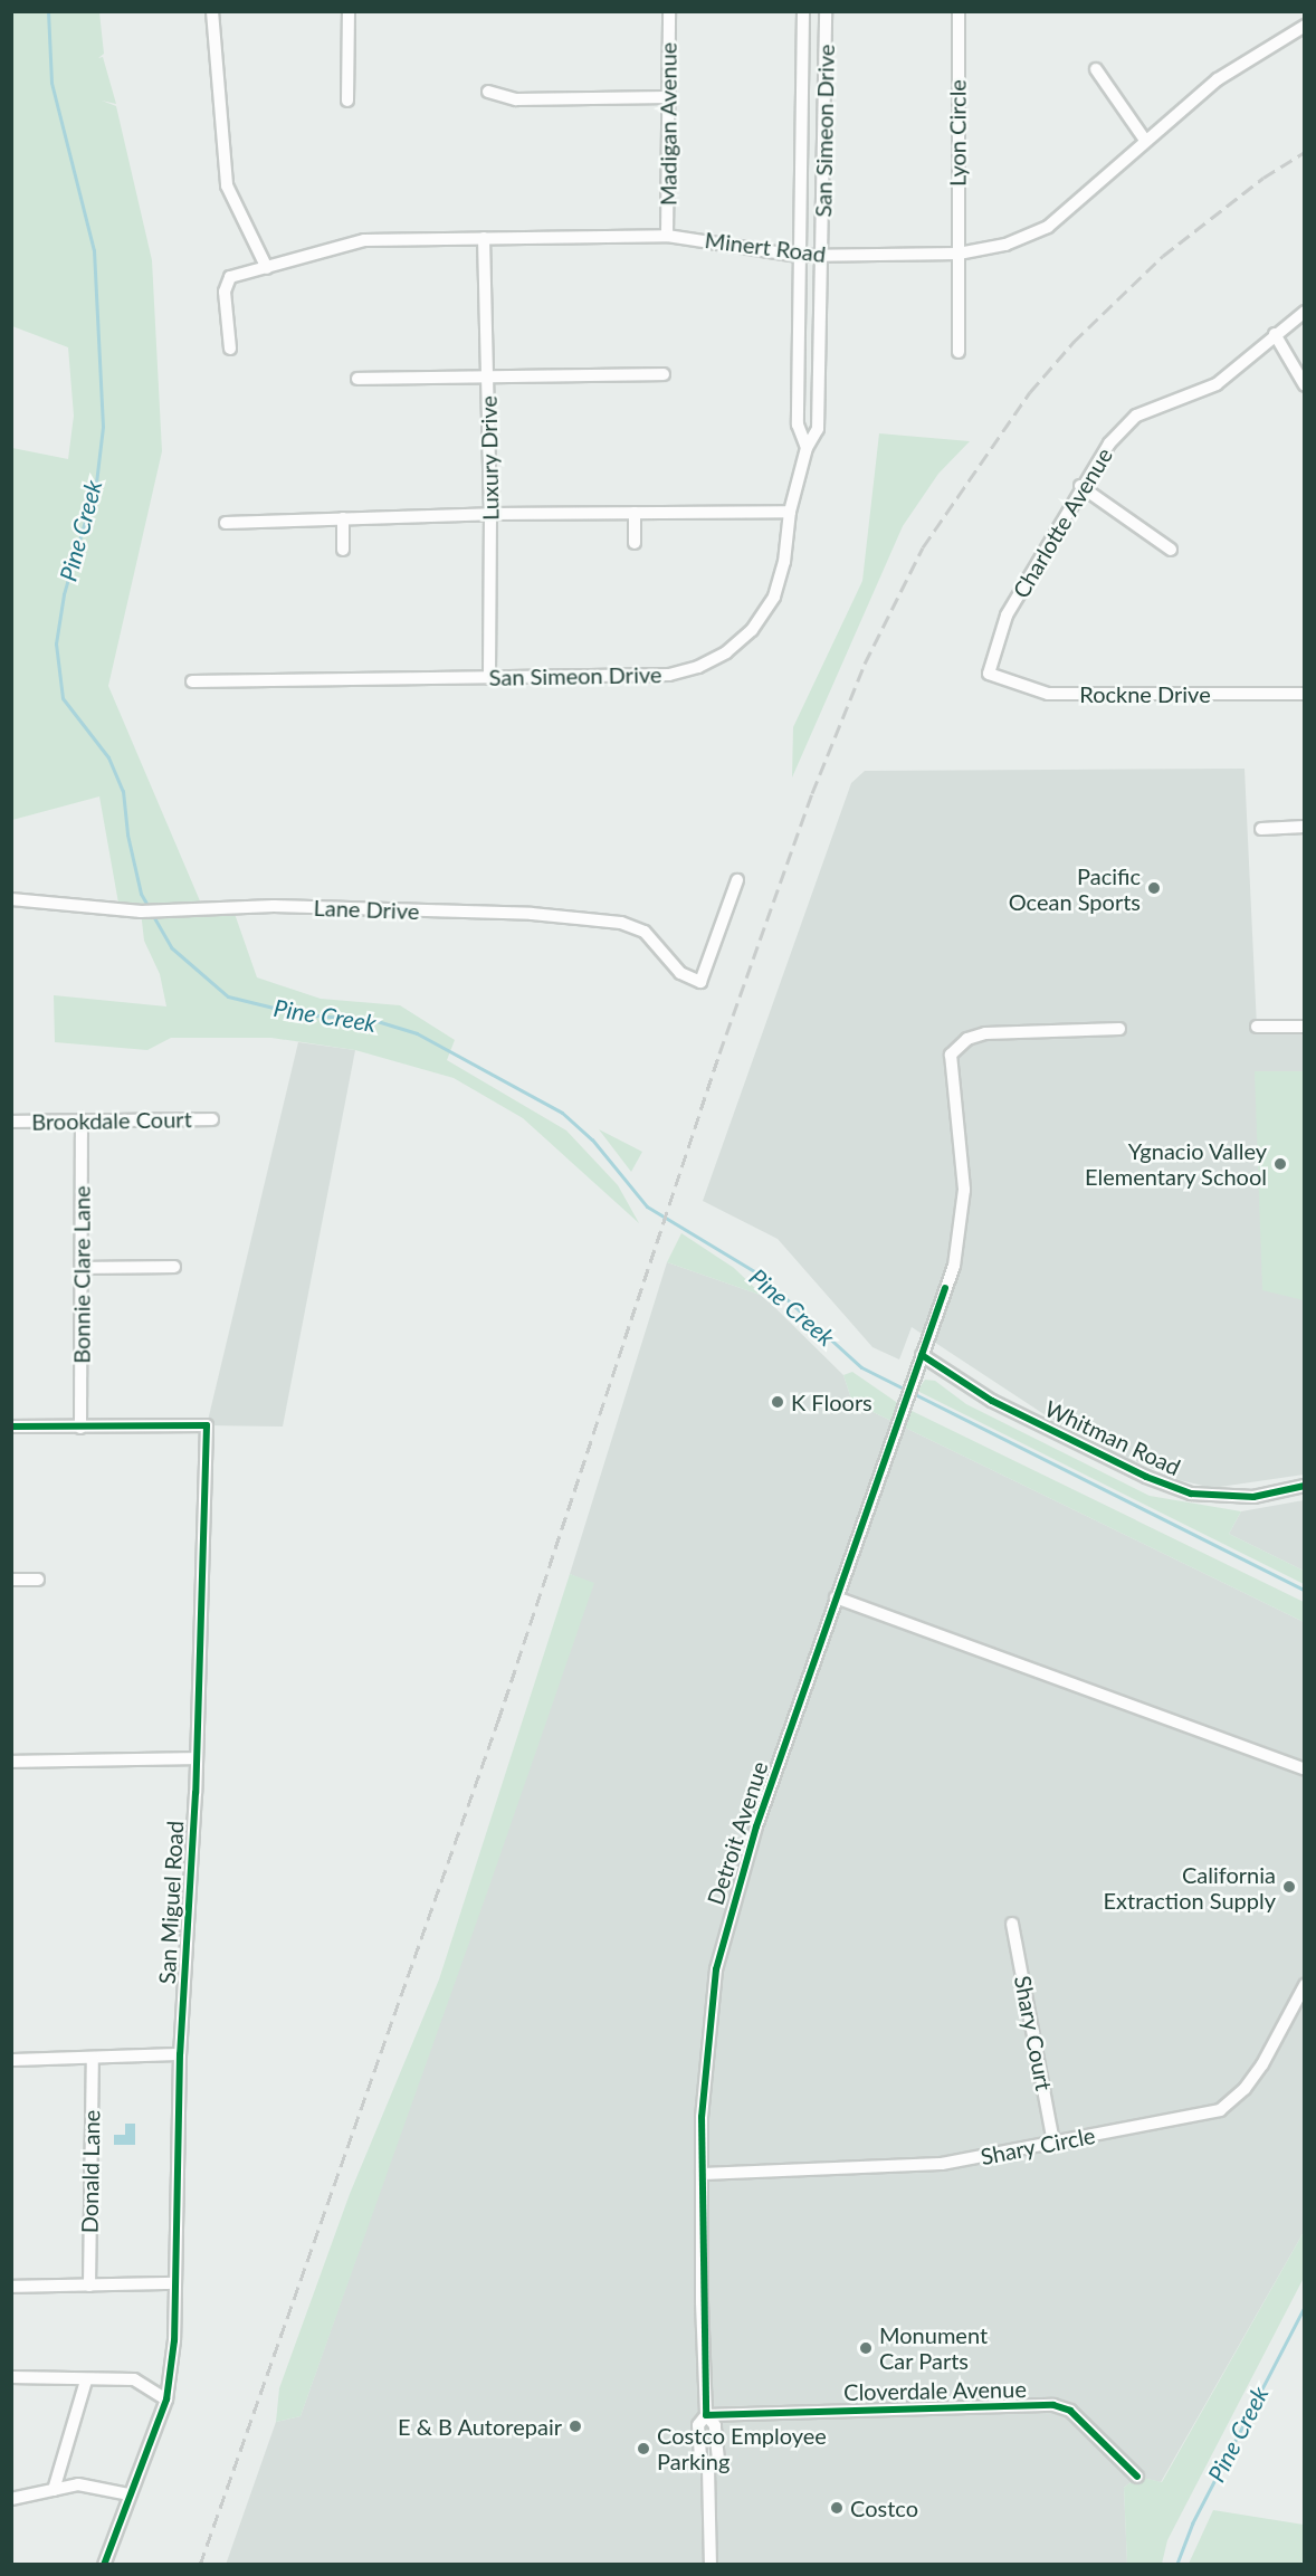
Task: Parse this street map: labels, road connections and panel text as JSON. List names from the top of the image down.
{
  "streets": {
    "street": [
      "Madigan Avenue",
      "San Simeon Drive",
      "Lyon Circle",
      "Minert Road",
      "Luxury Drive",
      "Charlotte Avenue",
      "Rockne Drive",
      "Lane Drive",
      "Brookdale Court",
      "Bonnie Clare Lane",
      "Whitman Road",
      "Detroit Avenue",
      "San Miguel Road",
      "Shary Court",
      "Shary Circle",
      "Donald Lane",
      "Cloverdale Avenue"
    ]
  },
  "crossings": [
    ["Madigan Avenue", "Minert Road"],
    ["San Simeon Drive", "Minert Road"],
    ["San Simeon Drive", "Luxury Drive"],
    ["Lyon Circle", "Minert Road"],
    ["Minert Road", "Luxury Drive"],
    ["Charlotte Avenue", "Rockne Drive"],
    ["Brookdale Court", "Bonnie Clare Lane"],
    ["Bonnie Clare Lane", "San Miguel Road"],
    ["Whitman Road", "Detroit Avenue"],
    ["Detroit Avenue", "Shary Circle"],
    ["Detroit Avenue", "Cloverdale Avenue"],
    ["Shary Court", "Shary Circle"]
  ],
  "water": ["Pine Creek"],
  "places": [
    "Pacific Ocean Sports",
    "Ygnacio Valley Elementary School",
    "K Floors",
    "California Extraction Supply",
    "Monument Car Parts",
    "E & B Autorepair",
    "Costco Employee Parking",
    "Costco"
  ]
}
